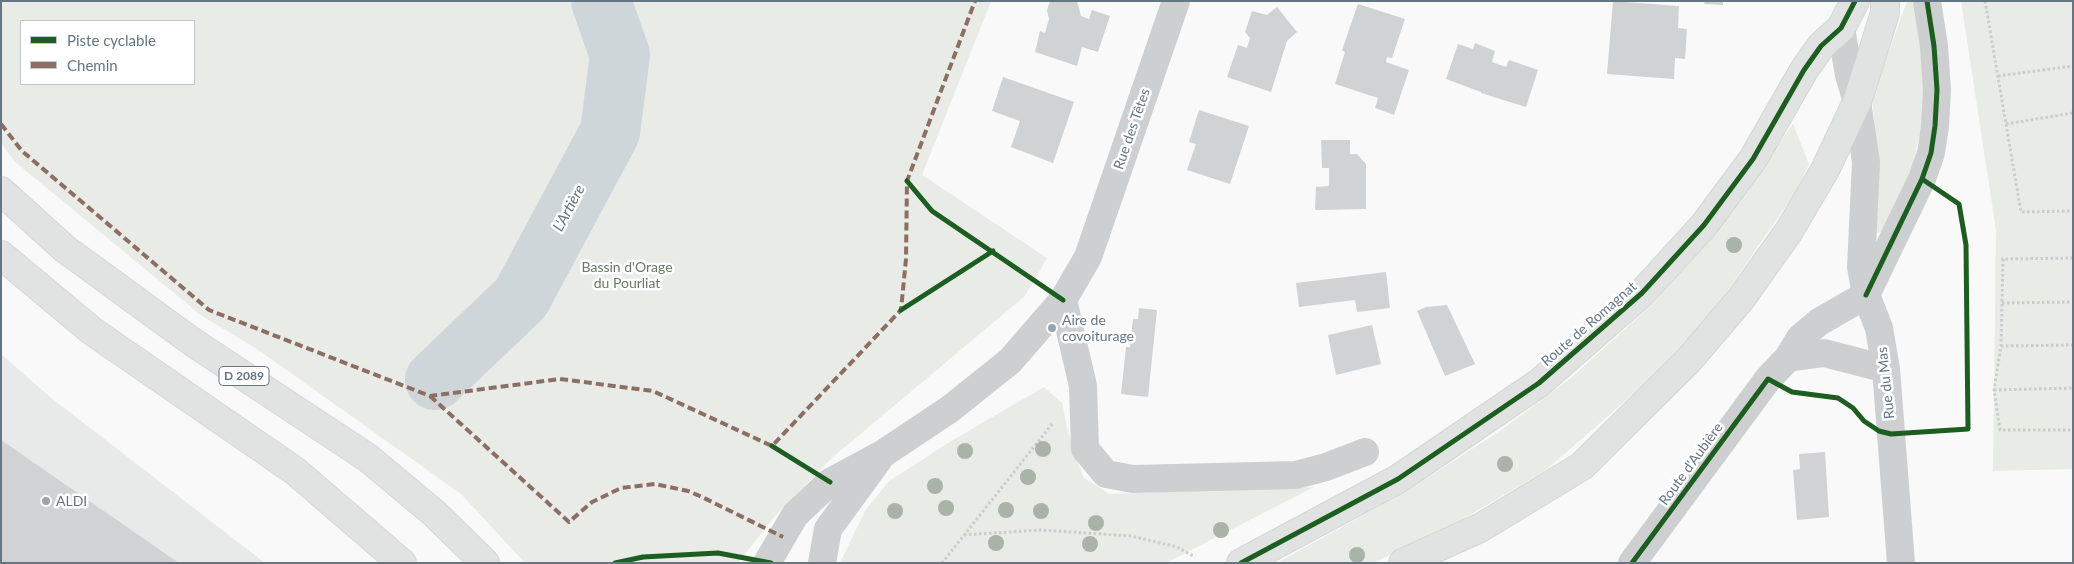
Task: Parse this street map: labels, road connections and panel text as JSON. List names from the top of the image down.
{
  "streets": {
    "main road": ["Route de Romagnat", "D 2089"],
    "street": ["Rue des Têtes", "Rue du Mas", "Route d'Aubière"]
  },
  "crossings": [
    ["Route de Romagnat", "Rue du Mas"],
    ["Rue du Mas", "Route d'Aubière"]
  ],
  "water": ["L'Artière"],
  "parks": ["Bassin d'Orage du Pourliat"],
  "places": ["Aire de covoiturage", "ALDI"],
  "legend": ["Piste cyclable", "Chemin"]
}
